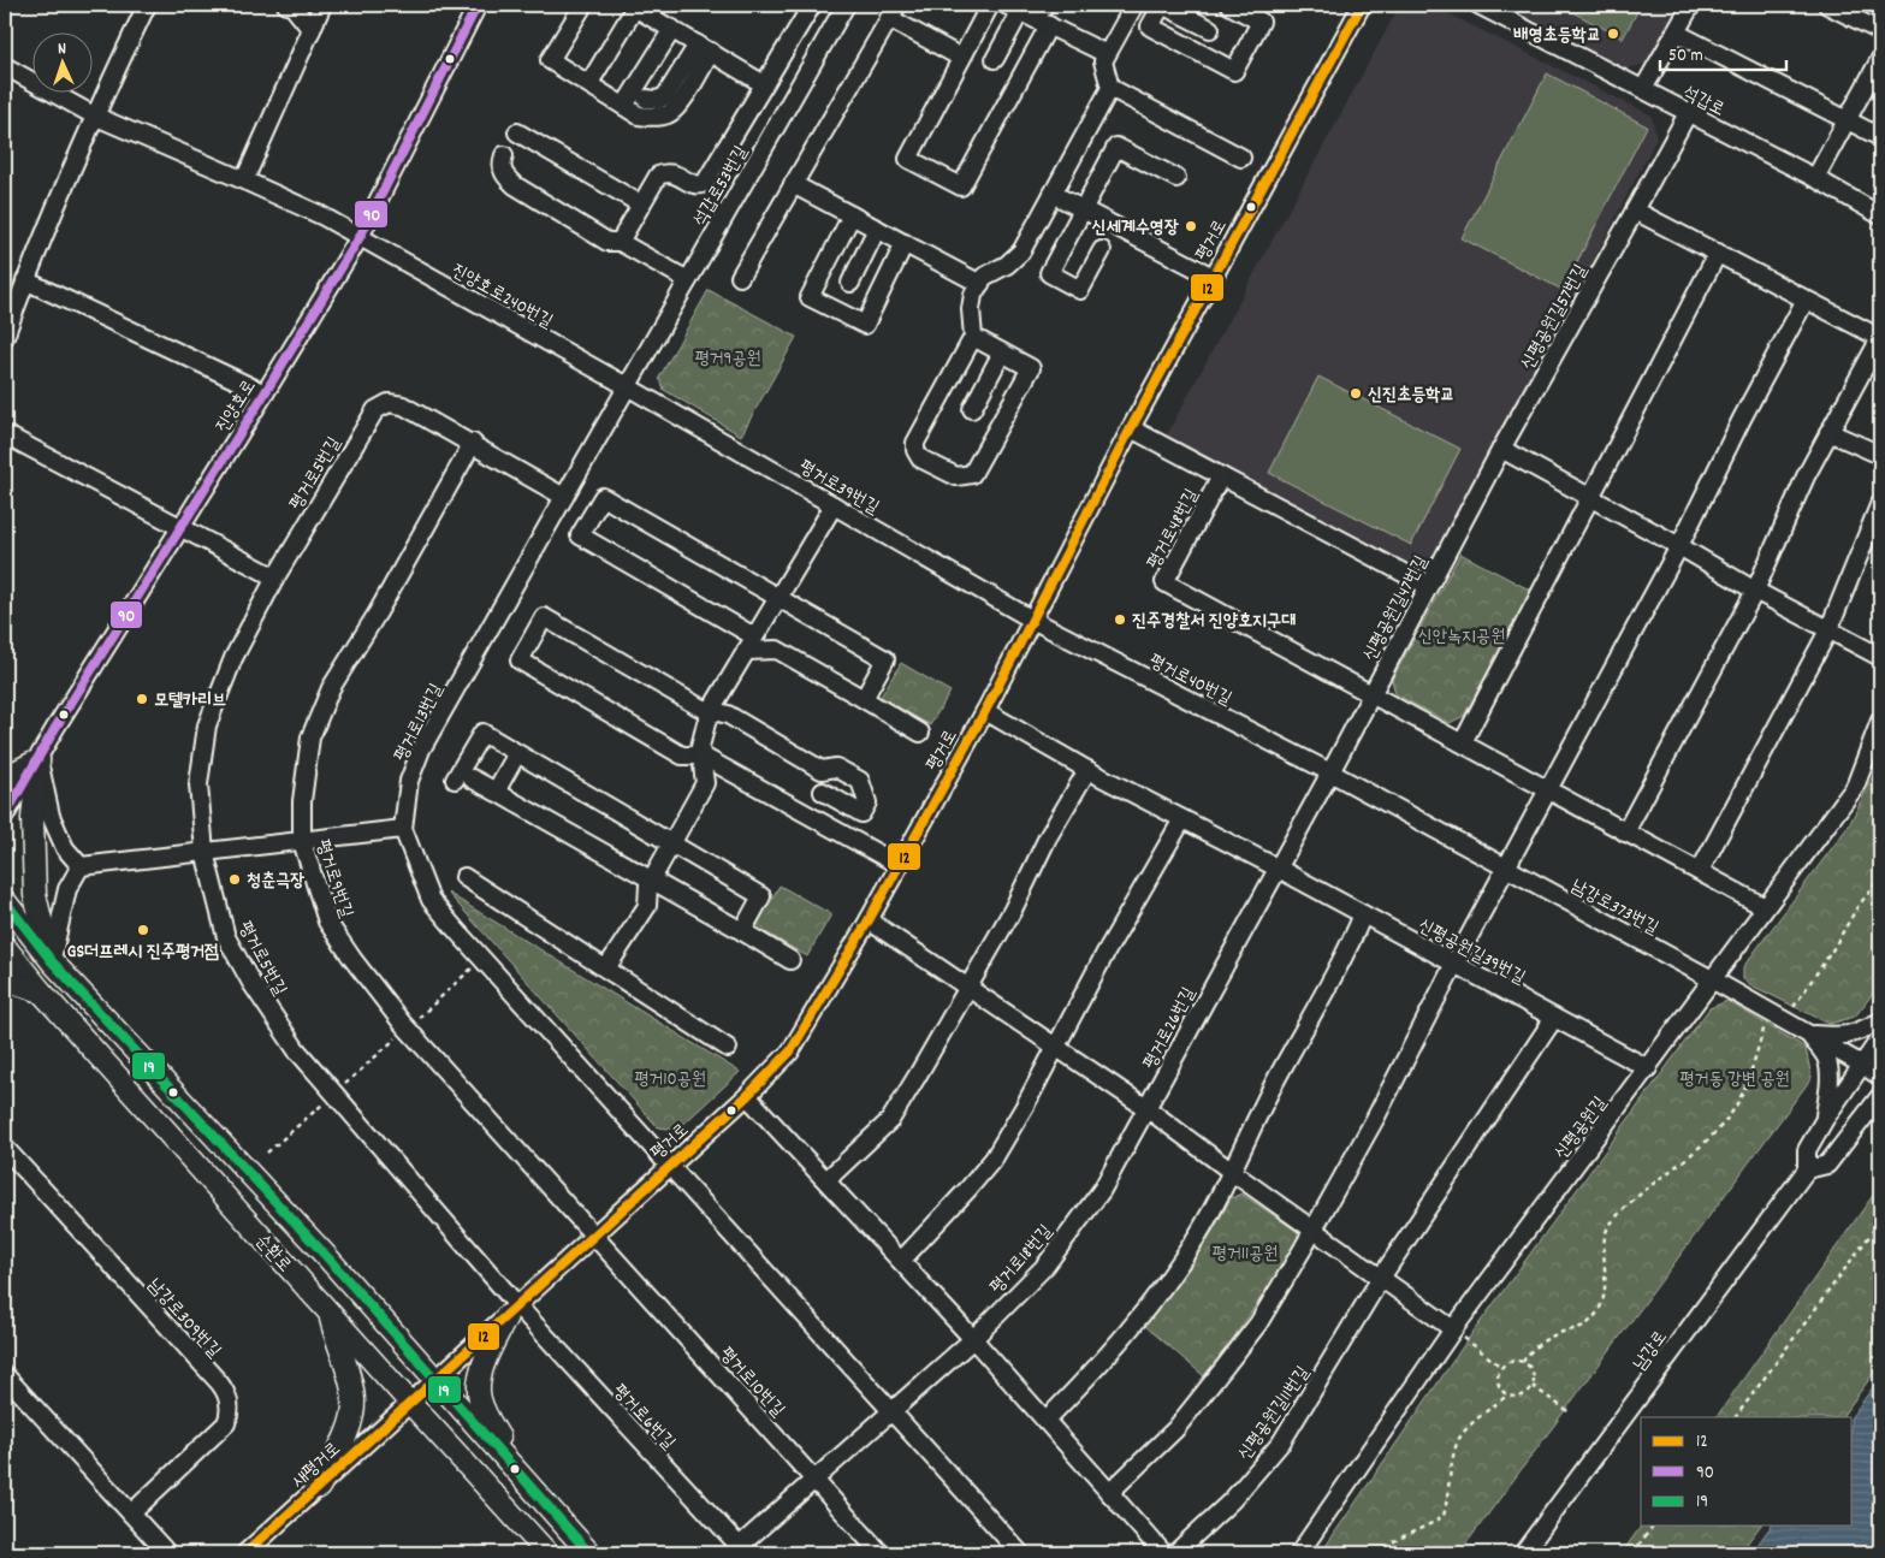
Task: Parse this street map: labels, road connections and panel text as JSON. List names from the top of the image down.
{
  "streets": {
    "main road": ["순환로"],
    "street": [
      "석갑로",
      "석갑로53번길",
      "평거로",
      "진양호로240번길",
      "신평공원길57번길",
      "진양호로",
      "평거로5번길",
      "평거로39번길",
      "평거로48번길",
      "신평공원길47번길",
      "평거로40번길",
      "평거로13번길",
      "평거로9번길",
      "남강로373번길",
      "신평공원길39번길",
      "평거로26번길",
      "신평공원길",
      "평거로18번길",
      "남강로309번길",
      "남강로",
      "평거로10번길",
      "신평공원길11번길",
      "평거로6번길",
      "새평거로"
    ]
  },
  "crossings": [
    ["석갑로", "신평공원길57번길"],
    ["석갑로53번길", "진양호로240번길"],
    ["석갑로53번길", "평거로39번길"],
    ["석갑로53번길", "평거로13번길"],
    ["평거로", "평거로5번길"],
    ["평거로", "평거로39번길"],
    ["평거로", "평거로48번길"],
    ["평거로", "평거로40번길"],
    ["평거로", "평거로13번길"],
    ["평거로", "평거로9번길"],
    ["평거로", "신평공원길39번길"],
    ["평거로", "순환로"],
    ["평거로", "평거로10번길"],
    ["평거로", "평거로6번길"],
    ["평거로", "새평거로"],
    ["진양호로240번길", "진양호로"],
    ["진양호로240번길", "평거로39번길"],
    ["진양호로240번길", "평거로13번길"],
    ["신평공원길57번길", "신평공원길47번길"],
    ["평거로5번길", "평거로9번길"],
    ["평거로5번길", "평거로6번길"],
    ["평거로39번길", "평거로40번길"],
    ["평거로39번길", "평거로13번길"],
    ["평거로48번길", "신평공원길47번길"],
    ["신평공원길47번길", "평거로40번길"],
    ["신평공원길47번길", "남강로373번길"],
    ["신평공원길47번길", "평거로26번길"],
    ["평거로40번길", "남강로373번길"],
    ["평거로40번길", "평거로26번길"],
    ["평거로13번길", "평거로18번길"],
    ["평거로9번길", "평거로10번길"],
    ["남강로373번길", "평거로26번길"],
    ["남강로373번길", "신평공원길"],
    ["남강로373번길", "남강로"],
    ["신평공원길39번길", "평거로26번길"],
    ["신평공원길39번길", "신평공원길"],
    ["신평공원길39번길", "신평공원길11번길"],
    ["평거로26번길", "평거로18번길"],
    ["순환로", "새평거로"],
    ["평거로18번길", "평거로10번길"],
    ["평거로18번길", "평거로6번길"]
  ],
  "parks": [
    "평거9공원",
    "신안녹지공원",
    "평거10공원",
    "평거동 강변 공원",
    "평거11공원"
  ],
  "places": [
    "배영초등학교",
    "신세계수영장",
    "신진초등학교",
    "진주경찰서 진양호지구대",
    "모텔카리브",
    "청춘극장",
    "GS더프레시 진주평거점"
  ],
  "lines": ["transit line 12", "transit line 90", "transit line 19"],
  "legend": ["12", "90", "19"],
  "scale_bar": "50 m",
  "north": "top"
}
